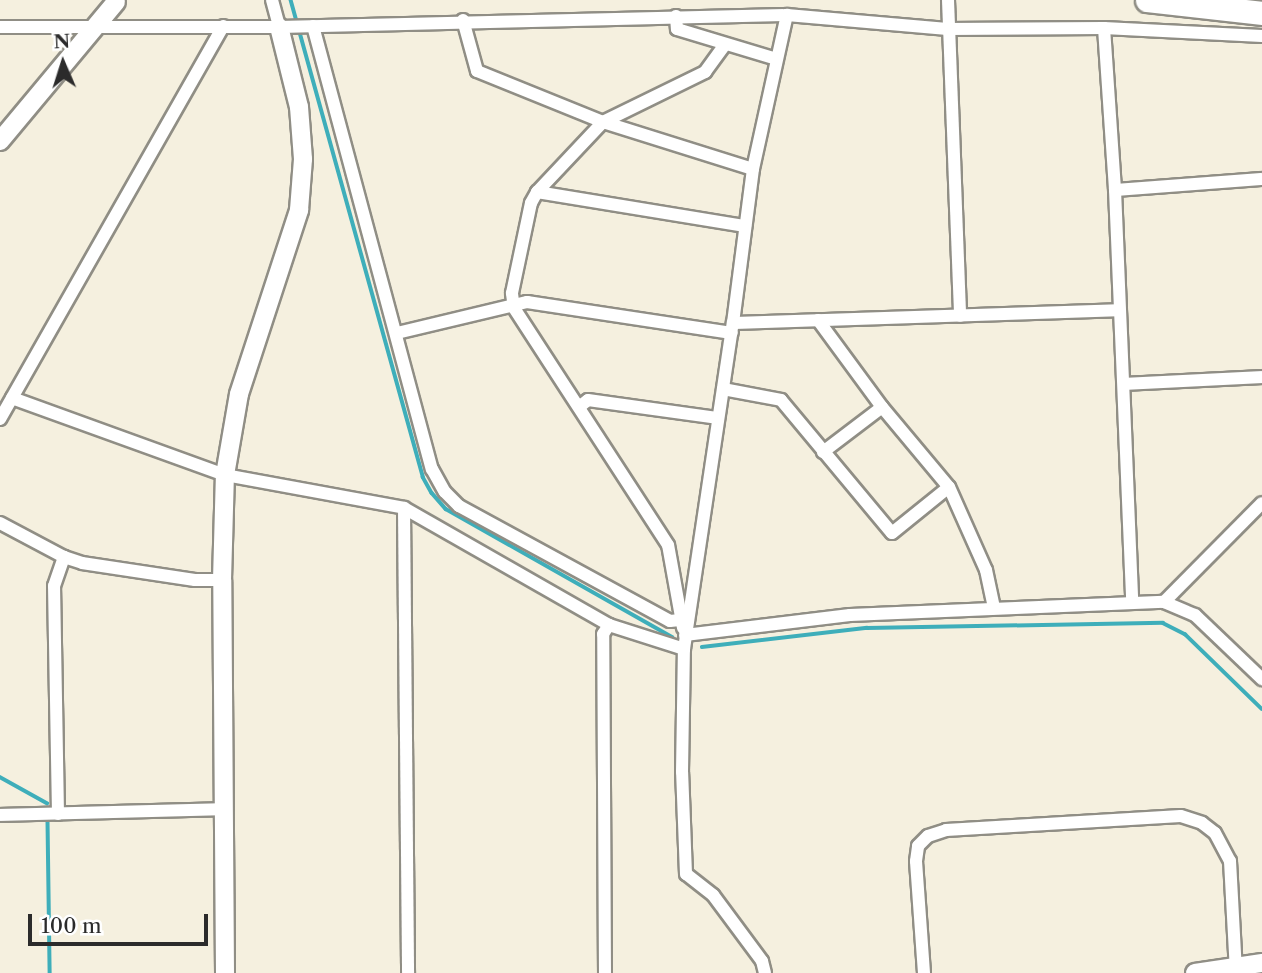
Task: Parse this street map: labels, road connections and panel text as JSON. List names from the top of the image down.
{
  "scale_bar": "100 m",
  "north": "top"
}
